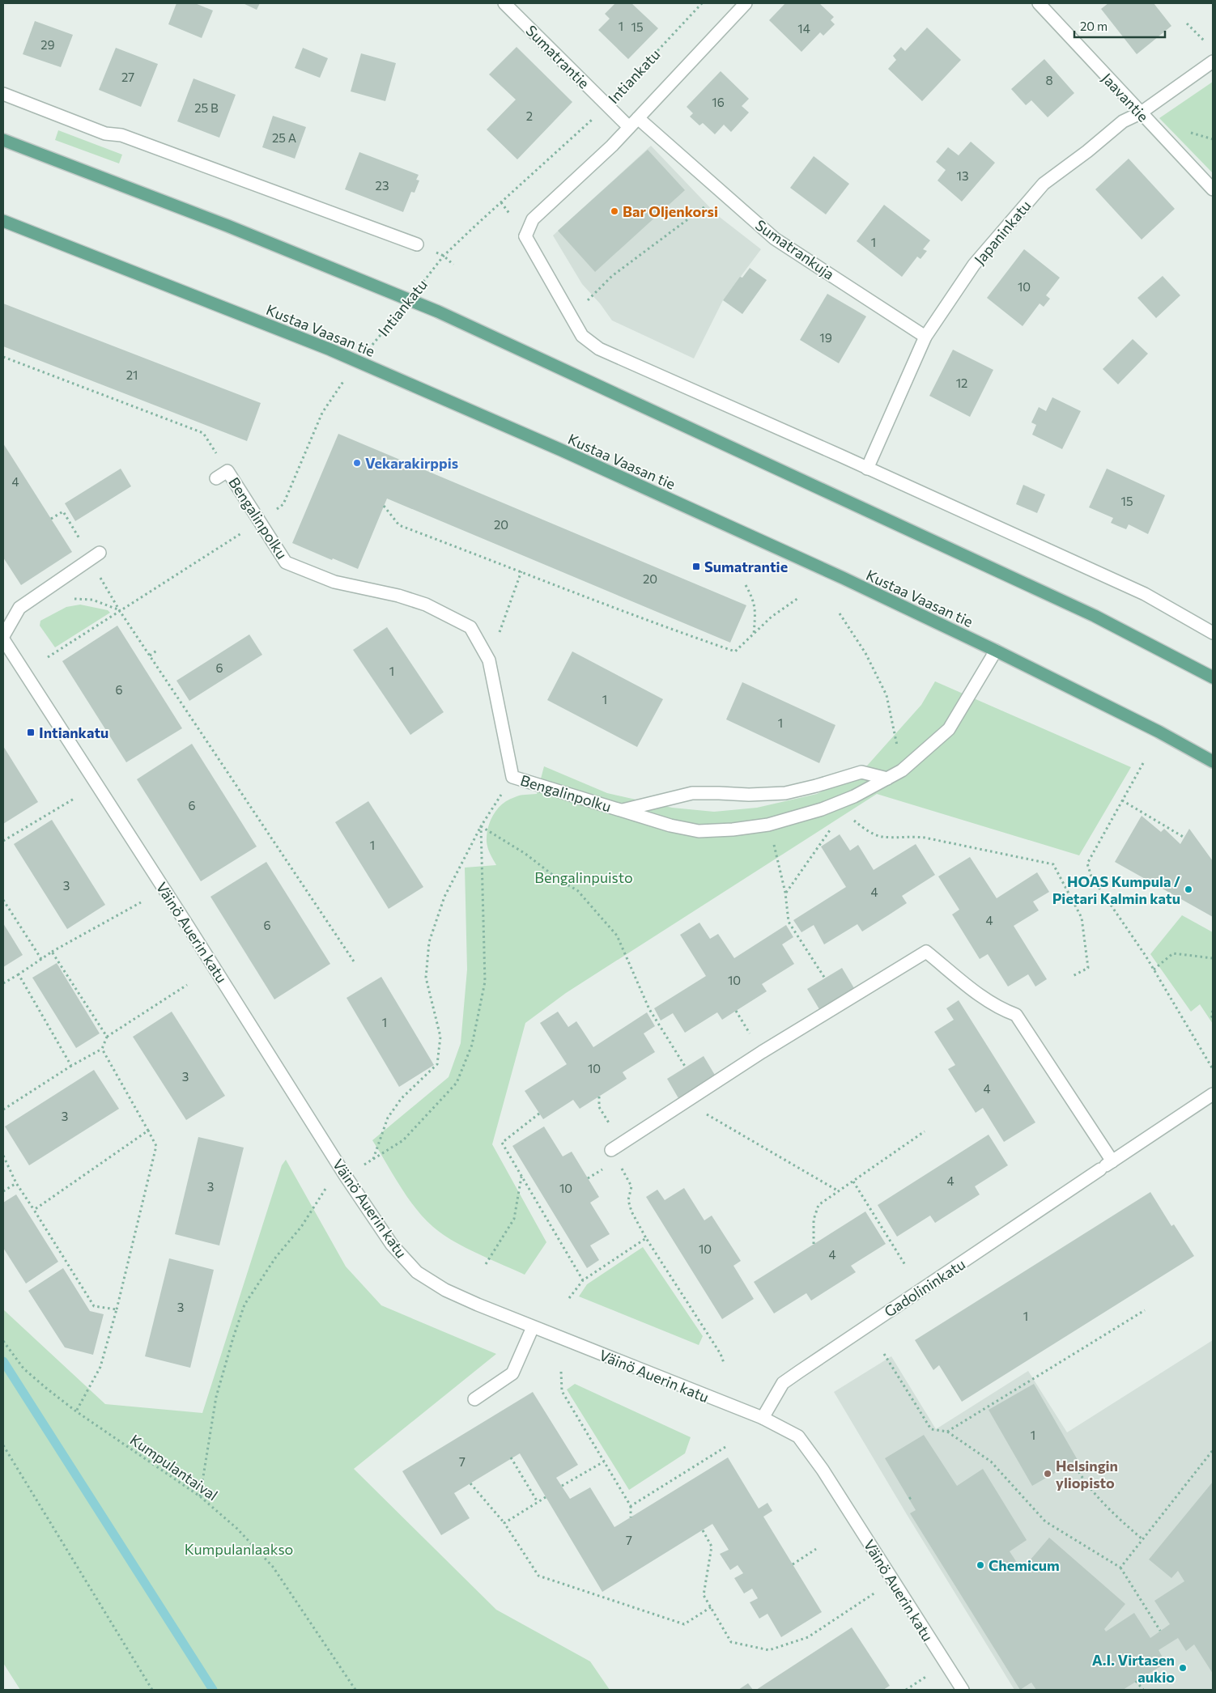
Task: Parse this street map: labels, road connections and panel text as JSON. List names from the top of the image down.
{
  "streets": {
    "main road": ["Kustaa Vaasan tie"],
    "street": [
      "Sumatrantie",
      "Jaavantie",
      "Japaninkatu",
      "Sumatrankuja",
      "Bengalinpolku",
      "Väinö Auerin katu",
      "Gadolininkatu"
    ],
    "path": ["Intiankatu", "Kumpulantaival"]
  },
  "crossings": [
    ["Sumatrantie", "Intiankatu"],
    ["Intiankatu", "Kustaa Vaasan tie"],
    ["Intiankatu", "Bengalinpolku"],
    ["Jaavantie", "Japaninkatu"],
    ["Japaninkatu", "Sumatrankuja"],
    ["Kustaa Vaasan tie", "Bengalinpolku"],
    ["Väinö Auerin katu", "Gadolininkatu"]
  ],
  "parks": ["Bengalinpuisto", "Kumpulanlaakso"],
  "places": {
    "other": [
      "Bar Oljenkorsi",
      "Vekarakirppis",
      "HOAS Kumpula / Pietari Kalmin katu",
      "Helsingin yliopisto",
      "Chemicum",
      "A.I. Virtasen aukio"
    ],
    "transit": ["Sumatrantie", "Intiankatu"]
  },
  "house_numbers": [
    "1",
    "15",
    "14",
    "29",
    "27",
    "8",
    "16",
    "25 B",
    "2",
    "25 A",
    "13",
    "23",
    "1",
    "10",
    "19",
    "21",
    "12",
    "4",
    "15",
    "20",
    "20",
    "6",
    "1",
    "6",
    "1",
    "1",
    "6",
    "1",
    "3",
    "4",
    "4",
    "6",
    "10",
    "1",
    "10",
    "3",
    "4",
    "3",
    "4",
    "3",
    "10",
    "10",
    "4",
    "3",
    "1",
    "1",
    "7",
    "7"
  ],
  "scale_bar": "20 m"
}
